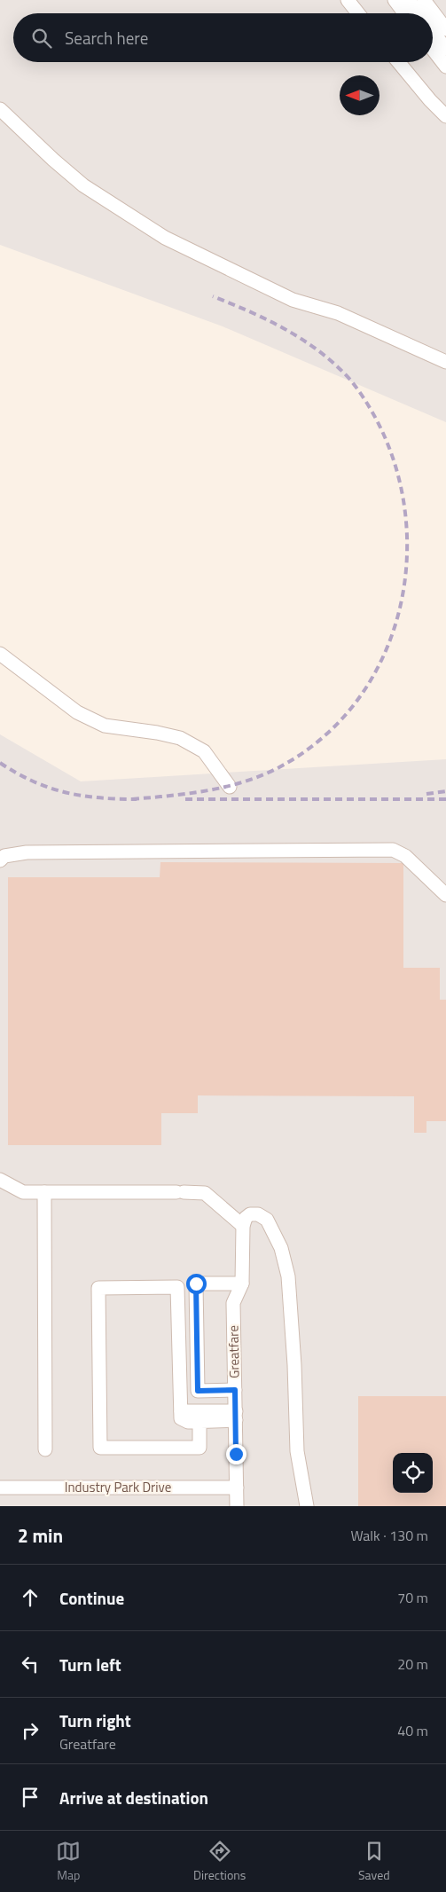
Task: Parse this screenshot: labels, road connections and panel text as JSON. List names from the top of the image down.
{
  "streets": {
    "street": ["Greatfare", "Industry Park Drive"]
  },
  "crossings": [
    ["Greatfare", "Industry Park Drive"]
  ],
  "north": "left",
  "page": {
    "search": "Search here",
    "heading": ["2 min", "Walk · 130 m"],
    "list": [
      ["Continue", "70 m"],
      ["Turn left", "20 m"],
      ["Turn right", "Greatfare", "40 m"],
      "Arrive at destination"
    ],
    "nav": ["Map", "Directions", "Saved"]
  }
}
